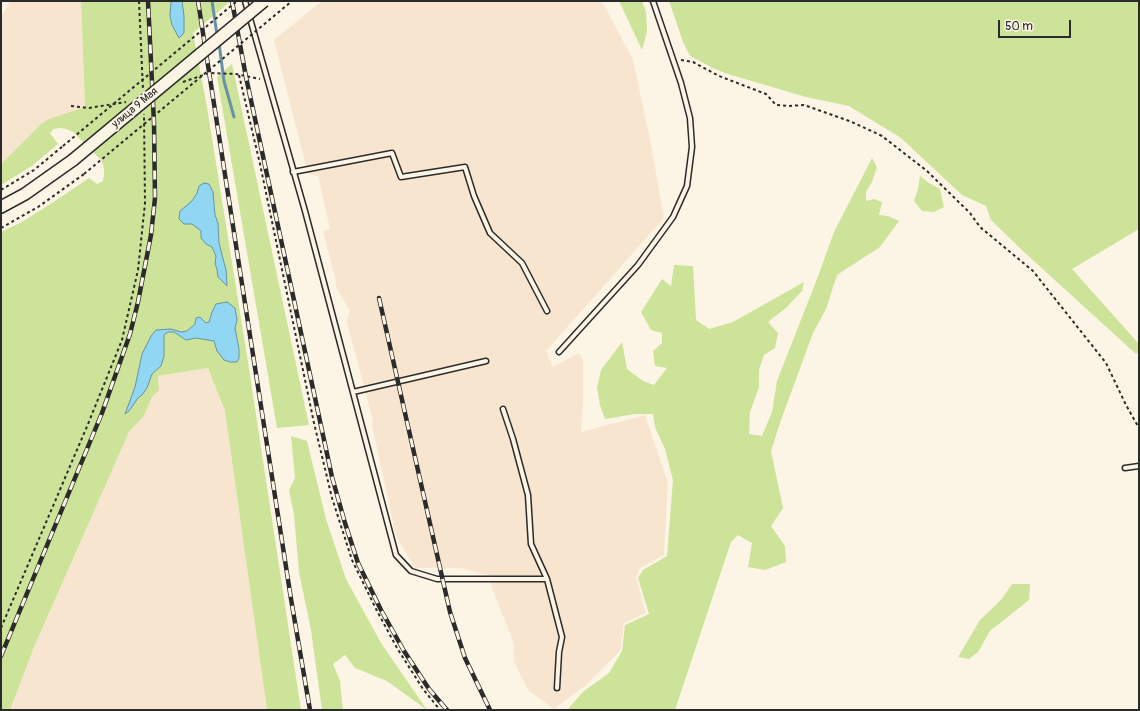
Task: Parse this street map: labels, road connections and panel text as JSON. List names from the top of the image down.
{
  "streets": {
    "main road": ["улица 9 Мая"]
  },
  "scale_bar": "50 m"
}
